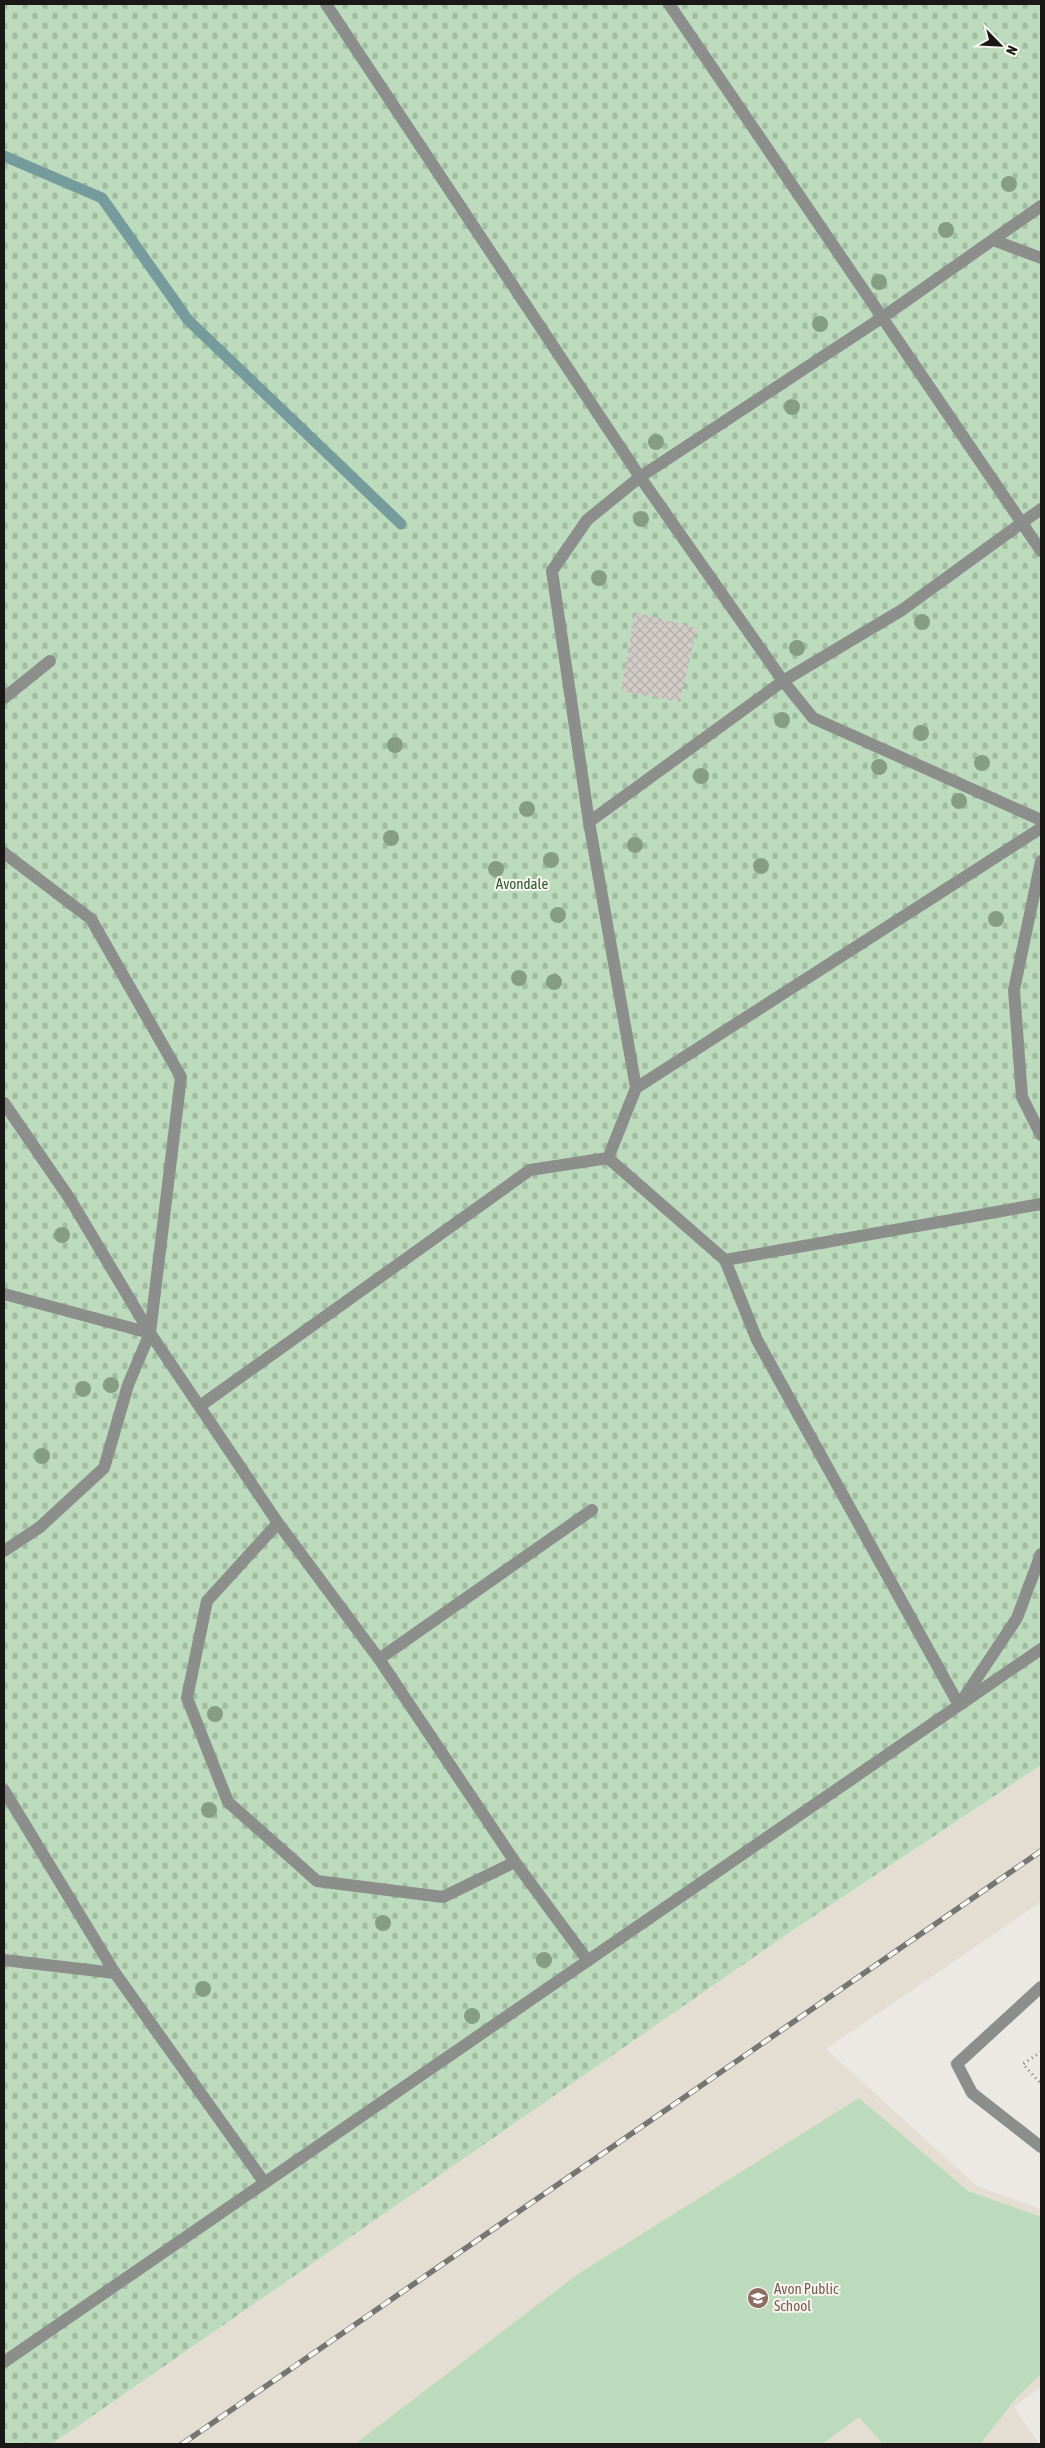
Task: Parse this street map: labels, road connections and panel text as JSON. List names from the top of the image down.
{
  "parks": ["Avondale"],
  "places": {
    "school or university": ["Avon Public School"]
  },
  "north": "bottom right"
}
